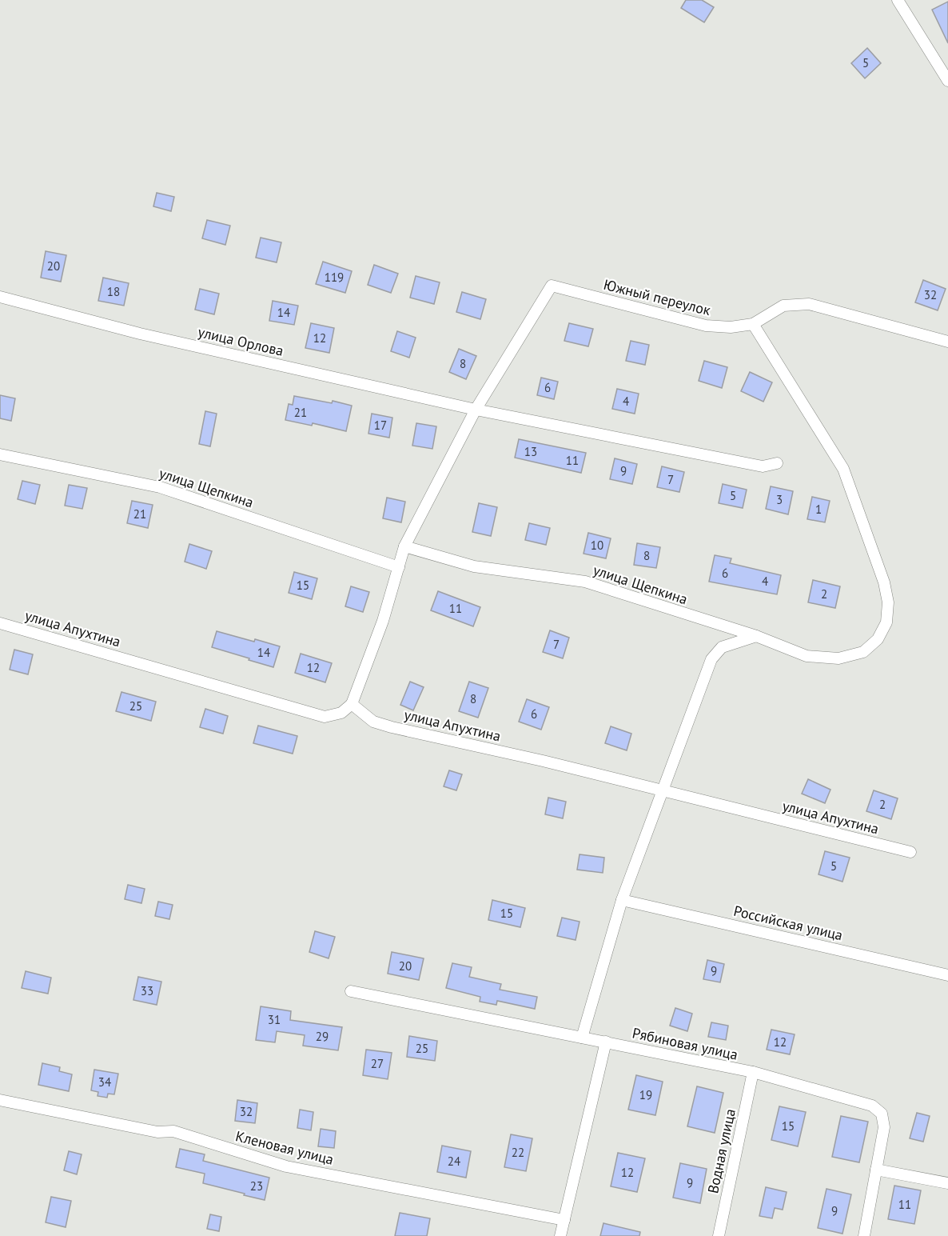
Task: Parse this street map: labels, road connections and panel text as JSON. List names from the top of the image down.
{
  "streets": {
    "street": [
      "Южный переулок",
      "улица Орлова",
      "улица Щепкина",
      "улица Апухтина",
      "Российская улица",
      "Рябиновая улица",
      "Кленовая улица",
      "Водная улица"
    ]
  },
  "crossings": [
    ["Южный переулок", "улица Орлова"],
    ["Южный переулок", "улица Щепкина"],
    ["Рябиновая улица", "Водная улица"]
  ],
  "house_numbers": [
    "5",
    "20",
    "119",
    "18",
    "32",
    "14",
    "12",
    "8",
    "6",
    "4",
    "21",
    "17",
    "13",
    "11",
    "9",
    "7",
    "5",
    "3",
    "1",
    "21",
    "10",
    "8",
    "6",
    "4",
    "15",
    "2",
    "11",
    "7",
    "14",
    "12",
    "8",
    "25",
    "6",
    "2",
    "5",
    "15",
    "20",
    "9",
    "33",
    "31",
    "29",
    "12",
    "25",
    "27",
    "34",
    "19",
    "32",
    "15",
    "22",
    "24",
    "12",
    "9",
    "23",
    "11",
    "9"
  ]
}
